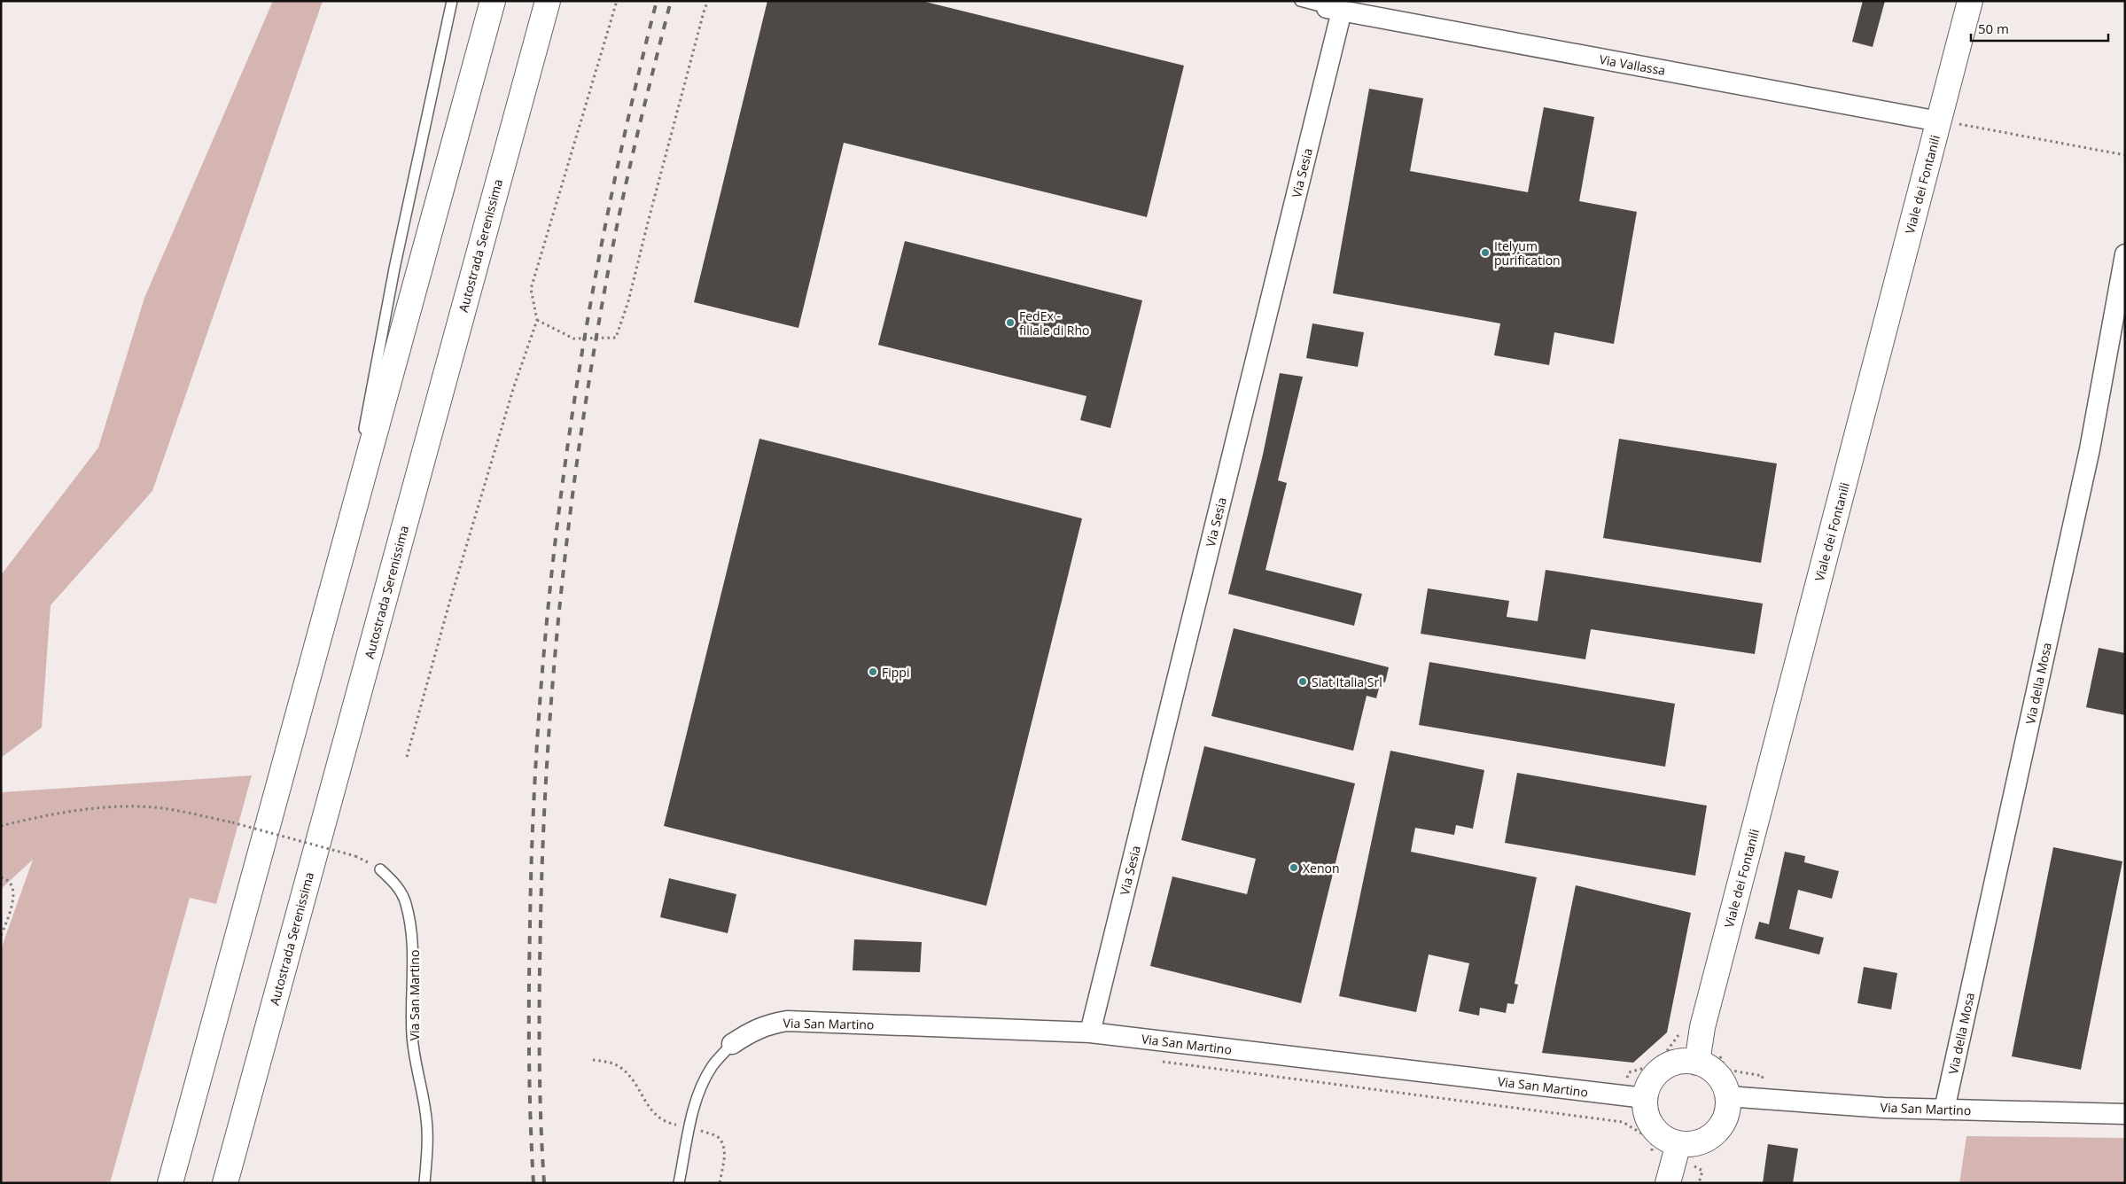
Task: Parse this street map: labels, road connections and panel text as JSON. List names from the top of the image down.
{
  "streets": {
    "main road": ["Viale dei Fontanili", "Autostrada Serenissima"],
    "street": [
      "Via Vallassa",
      "Via Sesia",
      "Via della Mosa",
      "Via San Martino"
    ]
  },
  "crossings": [
    ["Via Vallassa", "Via Sesia"],
    ["Via Vallassa", "Viale dei Fontanili"],
    ["Via Sesia", "Via San Martino"],
    ["Viale dei Fontanili", "Via San Martino"],
    ["Via della Mosa", "Via San Martino"]
  ],
  "places": [
    "Itelyum purification",
    "FedEx - filiale di Rho",
    "Fippi",
    "Siat Italia Srl",
    "Xenon"
  ],
  "scale_bar": "50 m"
}
